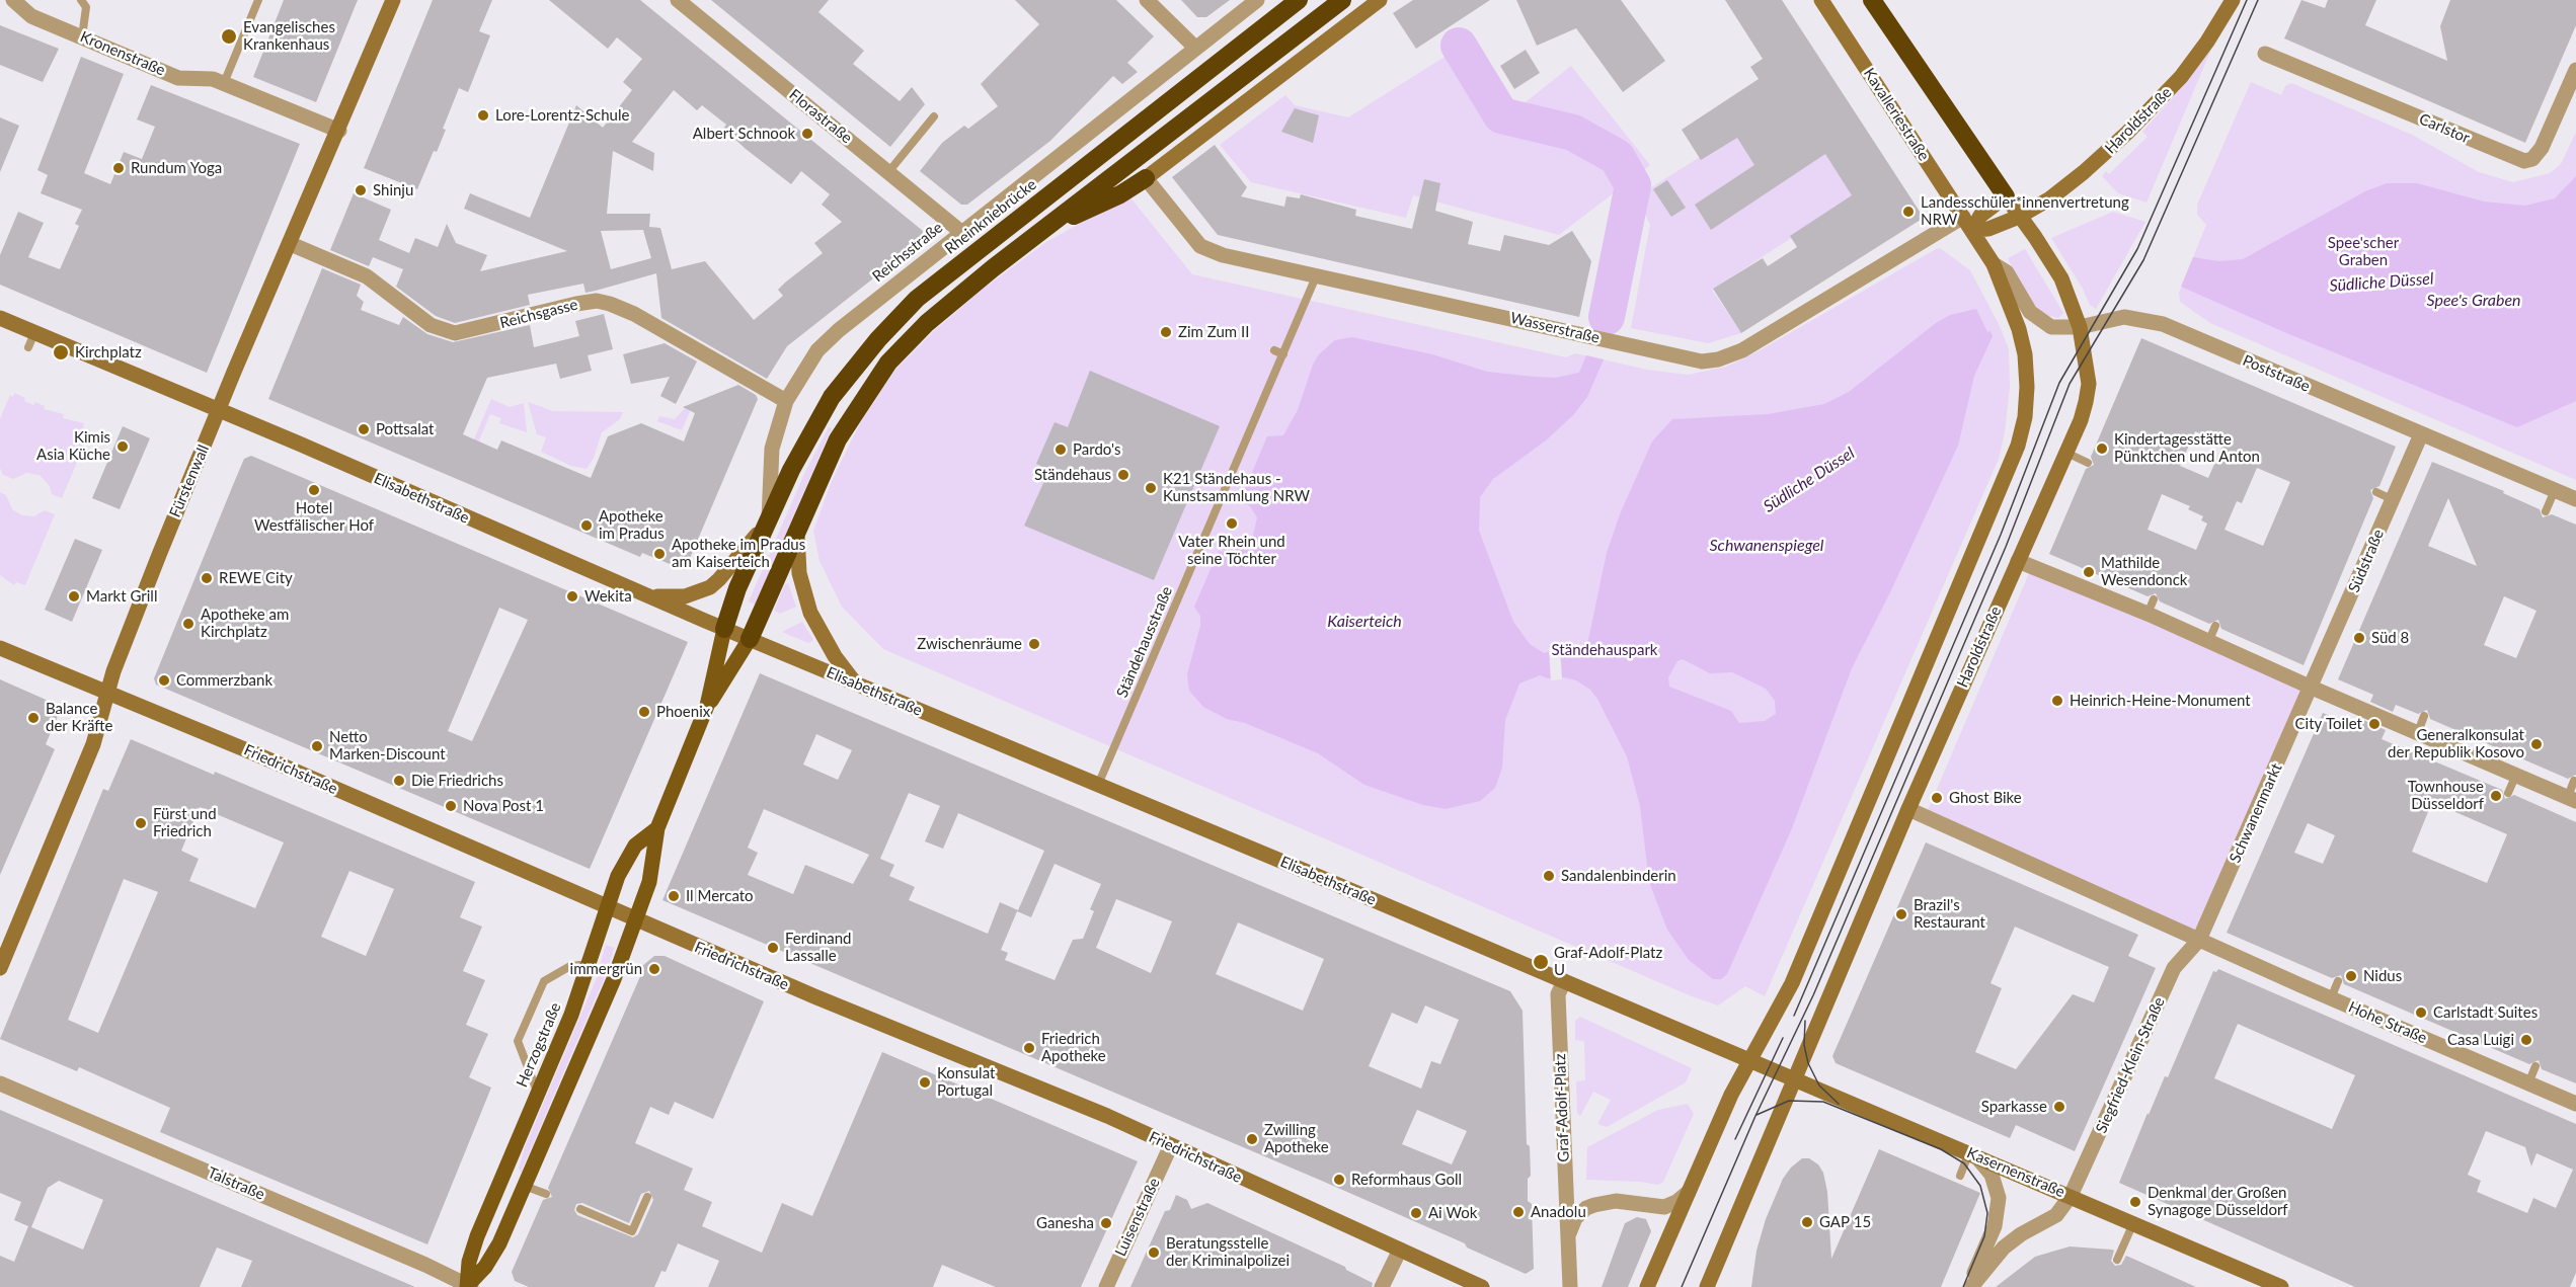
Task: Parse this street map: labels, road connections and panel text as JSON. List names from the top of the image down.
{
  "streets": {
    "highway": ["Rheinkniebrücke", "Reichsstraße"],
    "main road": [
      "Kavalleriestraße",
      "Haroldstraße",
      "Fürstenwall",
      "Elisabethstraße",
      "Friedrichstraße",
      "Herzogstraße",
      "Kasernenstraße"
    ],
    "street": [
      "Kronenstraße",
      "Florastraße",
      "Carlstor",
      "Reichsgasse",
      "Wasserstraße",
      "Poststraße",
      "Südstraße",
      "Schwanenmarkt",
      "Hohe Straße",
      "Siegfried-Klein-Straße",
      "Graf-Adolf-Platz",
      "Talstraße",
      "Luisenstraße"
    ],
    "lane": ["Ständehausstraße"]
  },
  "crossings": [
    ["Kronenstraße", "Fürstenwall"],
    ["Kavalleriestraße", "Haroldstraße"],
    ["Kavalleriestraße", "Wasserstraße"],
    ["Florastraße", "Reichsstraße"],
    ["Haroldstraße", "Wasserstraße"],
    ["Haroldstraße", "Poststraße"],
    ["Haroldstraße", "Kasernenstraße"],
    ["Rheinkniebrücke", "Reichsstraße"],
    ["Reichsstraße", "Reichsgasse"],
    ["Reichsstraße", "Elisabethstraße"],
    ["Reichsstraße", "Herzogstraße"],
    ["Reichsgasse", "Fürstenwall"],
    ["Wasserstraße", "Ständehausstraße"],
    ["Poststraße", "Südstraße"],
    ["Fürstenwall", "Elisabethstraße"],
    ["Fürstenwall", "Friedrichstraße"],
    ["Elisabethstraße", "Ständehausstraße"],
    ["Elisabethstraße", "Herzogstraße"],
    ["Elisabethstraße", "Graf-Adolf-Platz"],
    ["Elisabethstraße", "Kasernenstraße"],
    ["Südstraße", "Schwanenmarkt"],
    ["Friedrichstraße", "Herzogstraße"],
    ["Friedrichstraße", "Luisenstraße"],
    ["Schwanenmarkt", "Hohe Straße"],
    ["Schwanenmarkt", "Siegfried-Klein-Straße"],
    ["Hohe Straße", "Siegfried-Klein-Straße"],
    ["Herzogstraße", "Talstraße"],
    ["Siegfried-Klein-Straße", "Kasernenstraße"]
  ],
  "water": [
    "Südliche Düssel",
    "Spee's Graben",
    "Schwanenspiegel",
    "Kaiserteich"
  ],
  "parks": ["Spee'scher Graben", "Ständehauspark"],
  "places": [
    "Evangelisches Krankenhaus",
    "Lore-Lorentz-Schule",
    "Albert Schnook",
    "Rundum Yoga",
    "Shinju",
    "Landesschüler*innenvertretung NRW",
    "Zim Zum II",
    "Kirchplatz",
    "Pottsalat",
    "Kimis Asia Küche",
    "Kindertagesstätte Pünktchen und Anton",
    "Pardo's",
    "Ständehaus",
    "K21 Ständehaus - Kunstsammlung NRW",
    "Hotel Westfälischer Hof",
    "Vater Rhein und seine Töchter",
    "Apotheke im Pradus",
    "Apotheke im Pradus am Kaiserteich",
    "Mathilde Wesendonck",
    "REWE City",
    "Markt Grill",
    "Wekita",
    "Apotheke am Kirchplatz",
    "Süd 8",
    "Zwischenräume",
    "Commerzbank",
    "Heinrich-Heine-Monument",
    "Phoenix",
    "Balance der Kräfte",
    "City Toilet",
    "Generalkonsulat der Republik Kosovo",
    "Netto Marken-Discount",
    "Die Friedrichs",
    "Townhouse Düsseldorf",
    "Ghost Bike",
    "Nova Post 1",
    "Fürst und Friedrich",
    "Sandalenbinderin",
    "Il Mercato",
    "Brazil's Restaurant",
    "Ferdinand Lassalle",
    "Graf-Adolf-Platz U",
    "immergrün",
    "Nidus",
    "Carlstadt Suites",
    "Casa Luigi",
    "Friedrich Apotheke",
    "Konsulat Portugal",
    "Sparkasse",
    "Zwilling Apotheke",
    "Reformhaus Goll",
    "Denkmal der Großen Synagoge Düsseldorf",
    "Anadolu",
    "Ai Wok",
    "GAP 15",
    "Ganesha",
    "Beratungsstelle der Kriminalpolizei"
  ]
}
